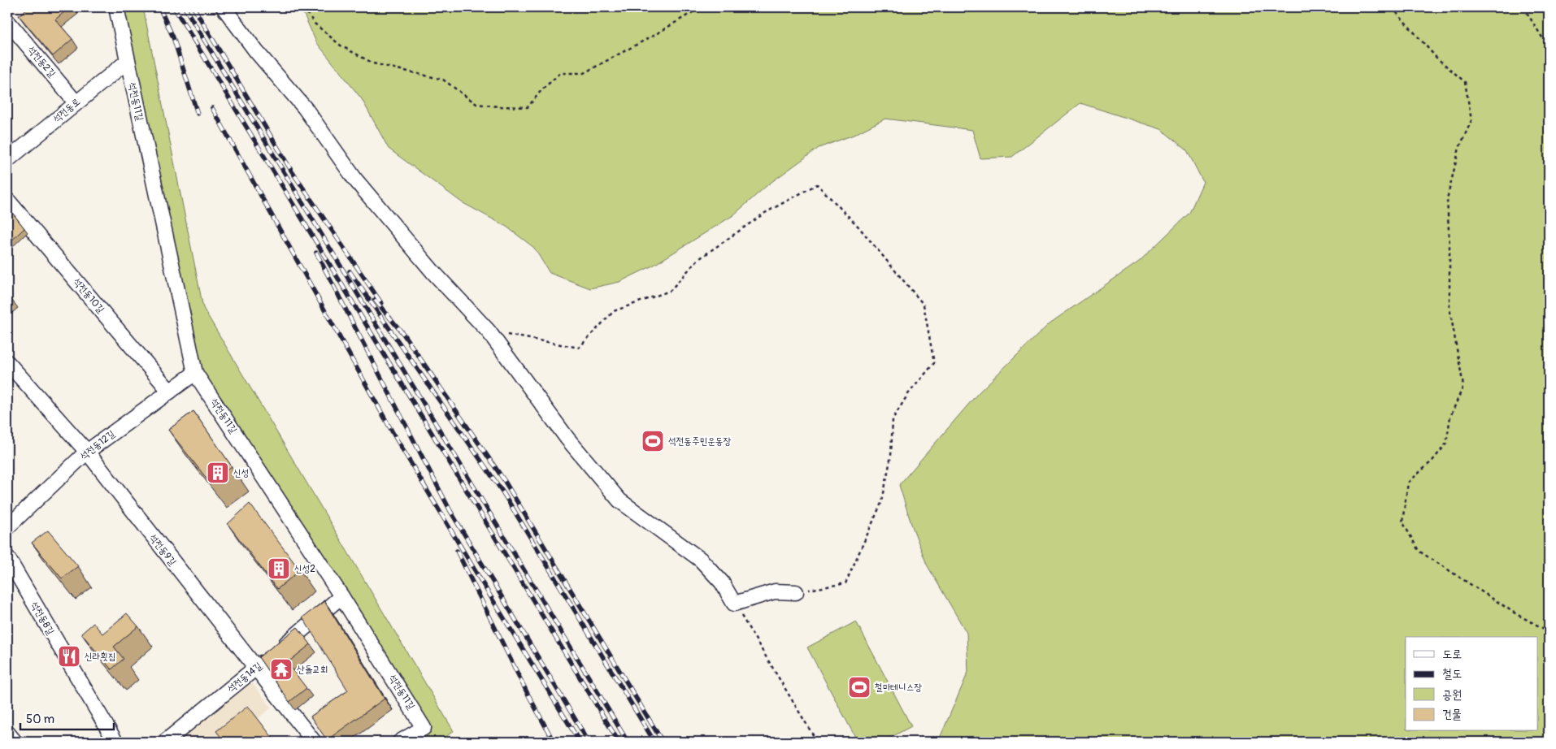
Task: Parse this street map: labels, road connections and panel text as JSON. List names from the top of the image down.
{
  "streets": {
    "street": [
      "석전동2길",
      "석전동11길",
      "석전동로",
      "석전동10길",
      "석전동12길",
      "석전동9길",
      "석전동8길",
      "석전동14길"
    ]
  },
  "crossings": [
    ["석전동2길", "석전동로"],
    ["석전동11길", "석전동로"],
    ["석전동11길", "석전동12길"],
    ["석전동11길", "석전동14길"],
    ["석전동10길", "석전동12길"],
    ["석전동12길", "석전동9길"],
    ["석전동9길", "석전동14길"]
  ],
  "places": {
    "sports": ["석전동주민운동장", "철마테니스장"],
    "building": ["신성", "신성2"],
    "restaurant": ["신라횟집"],
    "temple": ["산돌교회"]
  },
  "legend": [
    "도로",
    "철도",
    "공원",
    "건물"
  ],
  "scale_bar": "50 m"
}
